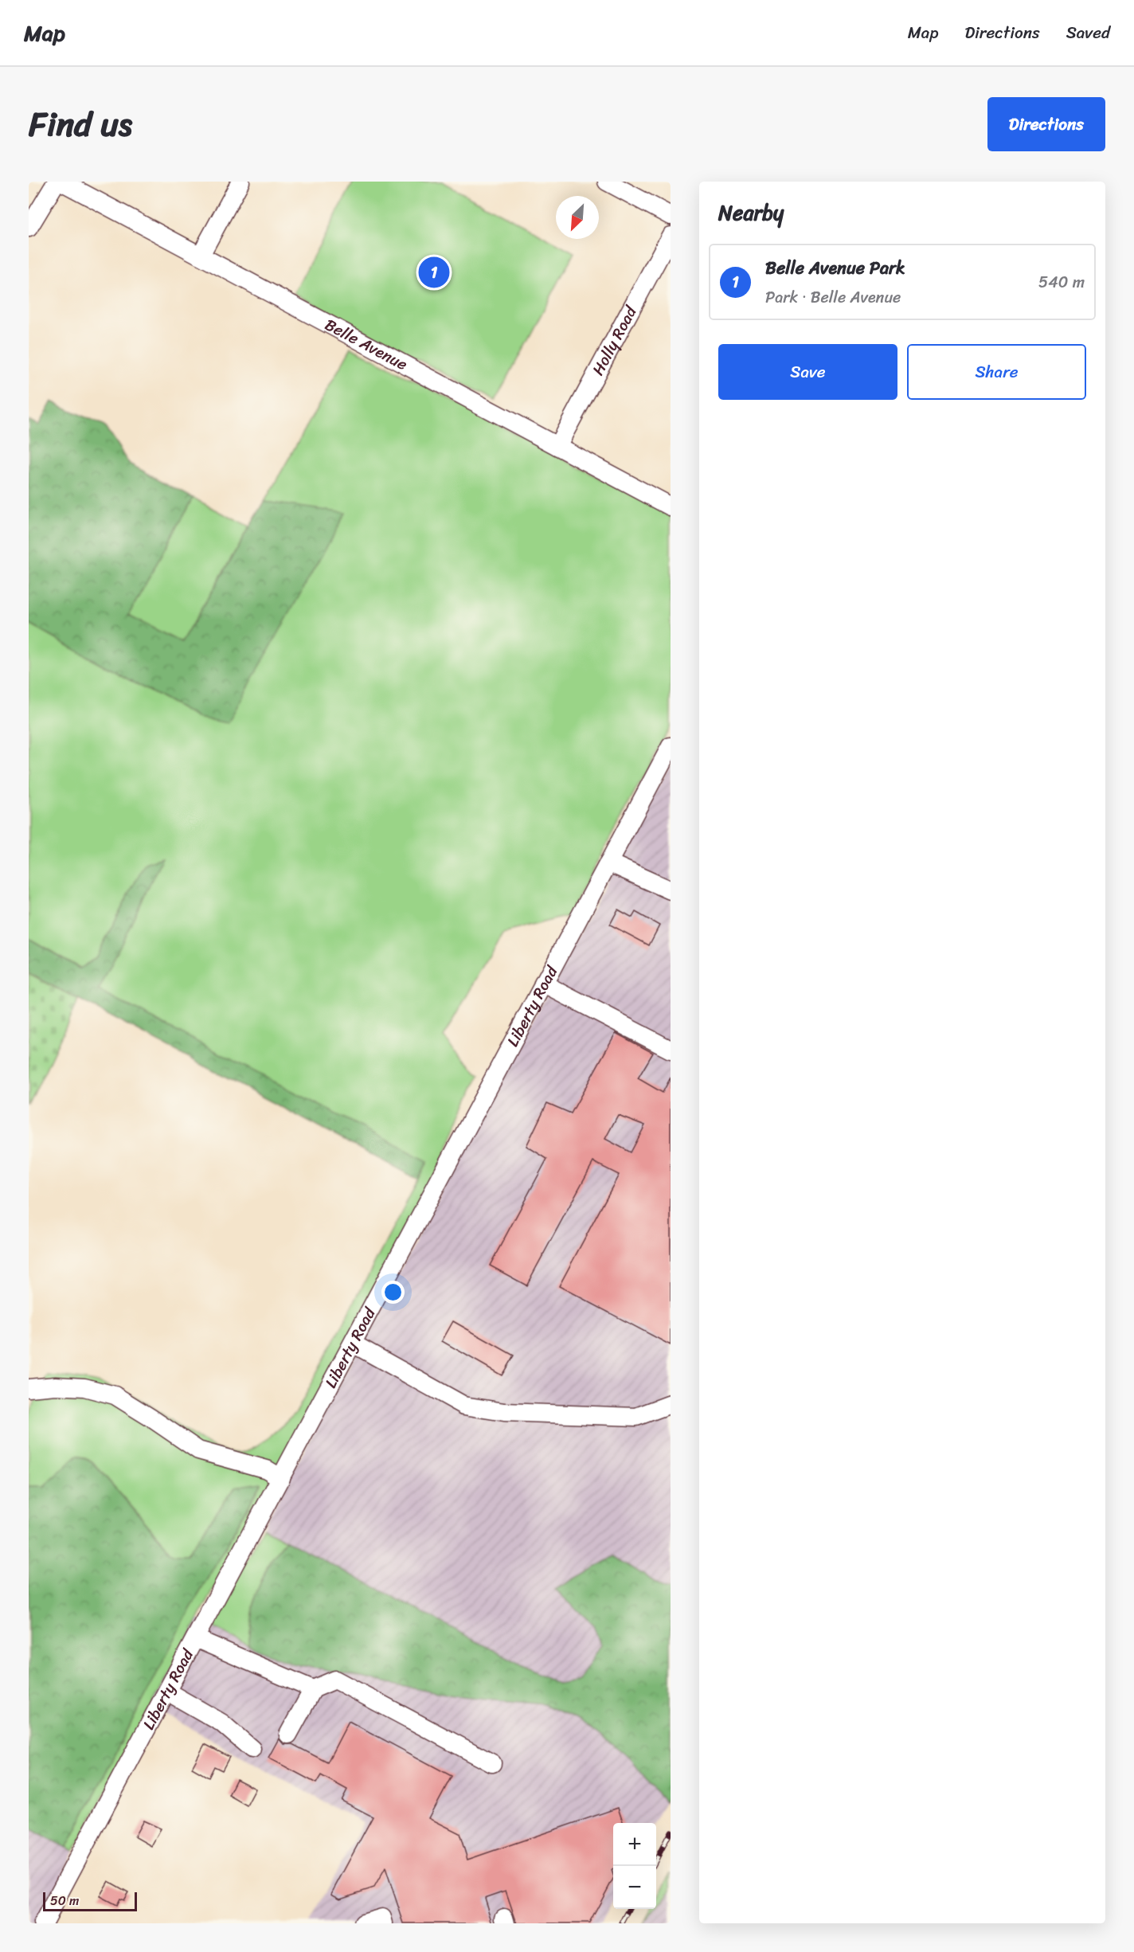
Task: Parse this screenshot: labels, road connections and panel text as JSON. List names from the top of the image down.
{
  "streets": {
    "street": ["Holly Road", "Belle Avenue", "Liberty Road"]
  },
  "crossings": [
    ["Holly Road", "Belle Avenue"]
  ],
  "scale_bar": "50 m",
  "north": "bottom left",
  "page": {
    "header": "Map",
    "nav": ["Map", "Directions", "Saved"],
    "title": "Find us",
    "buttons": [
      "Directions",
      ["Save", "Share"]
    ],
    "heading": "Nearby",
    "list": [
      {
        "mark": "1",
        "name": "Belle Avenue Park",
        "note": "Park · Belle Avenue",
        "value": "540 m"
      }
    ],
    "pins": "1",
    "map_buttons": ["+", "−"],
    "scale": "50 m"
  }
}
